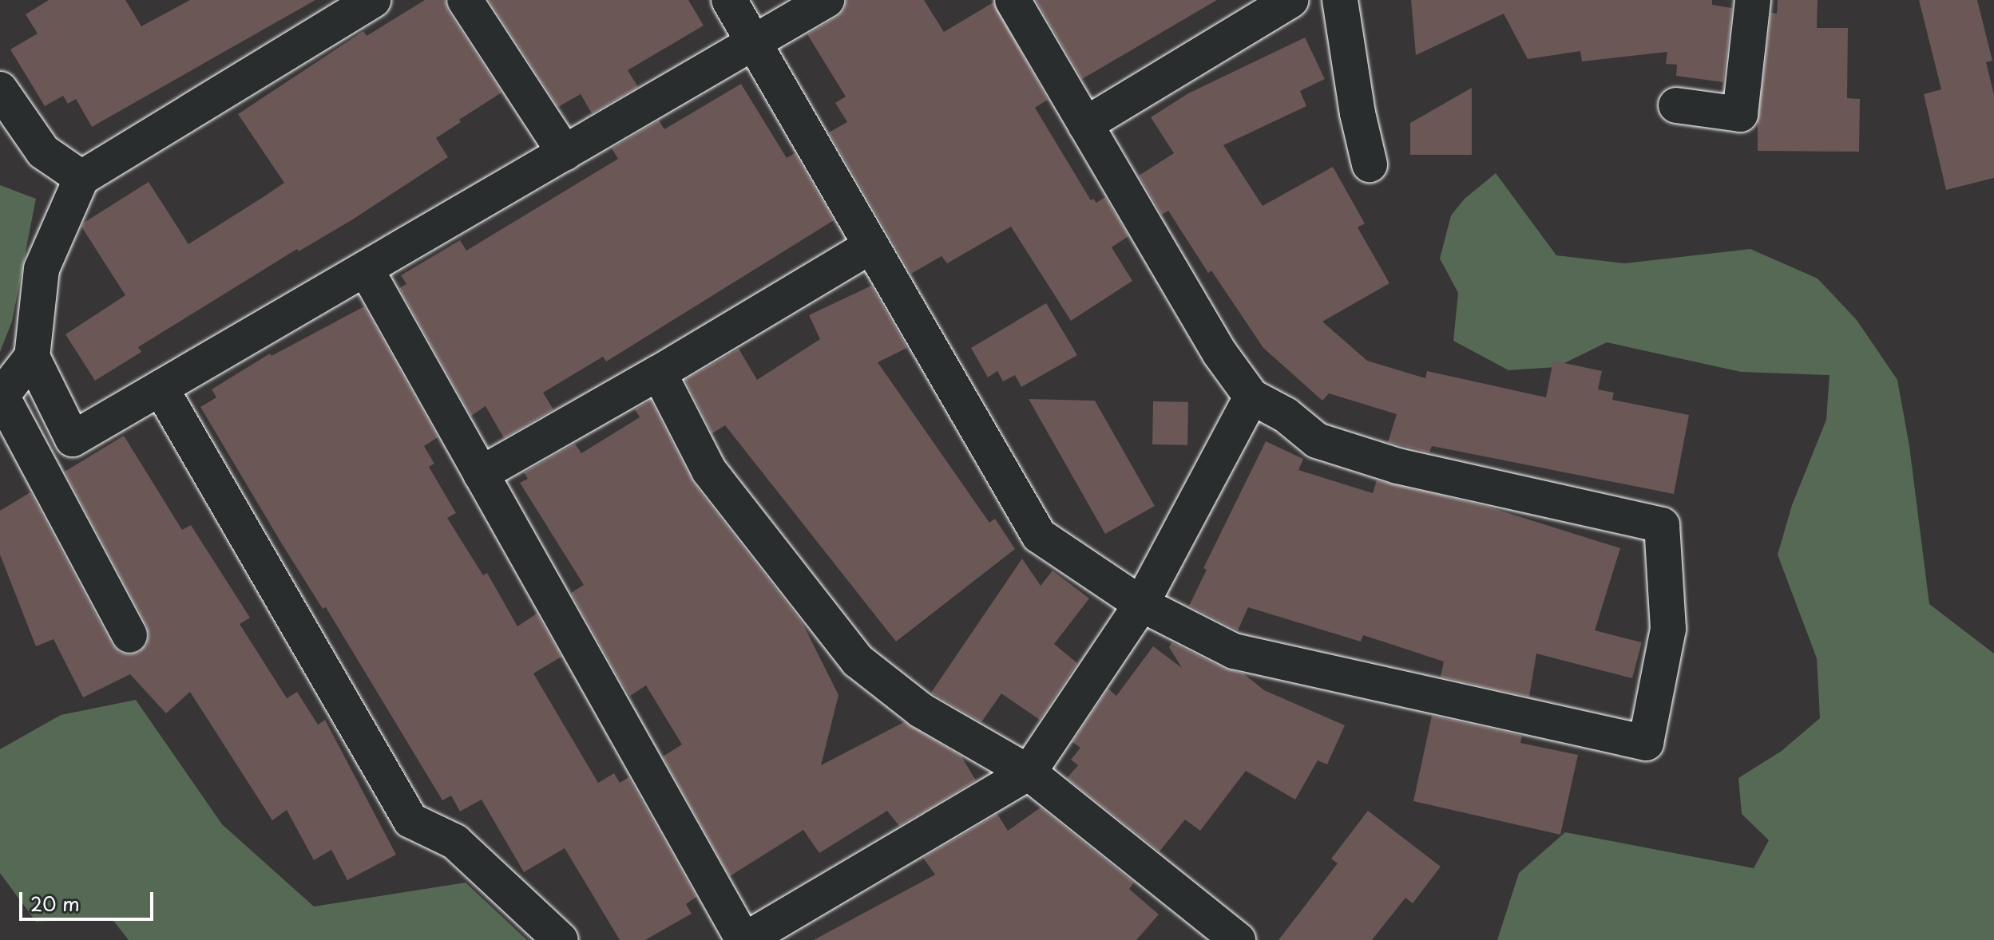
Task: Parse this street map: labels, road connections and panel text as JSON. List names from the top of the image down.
{
  "scale_bar": "20 m"
}
